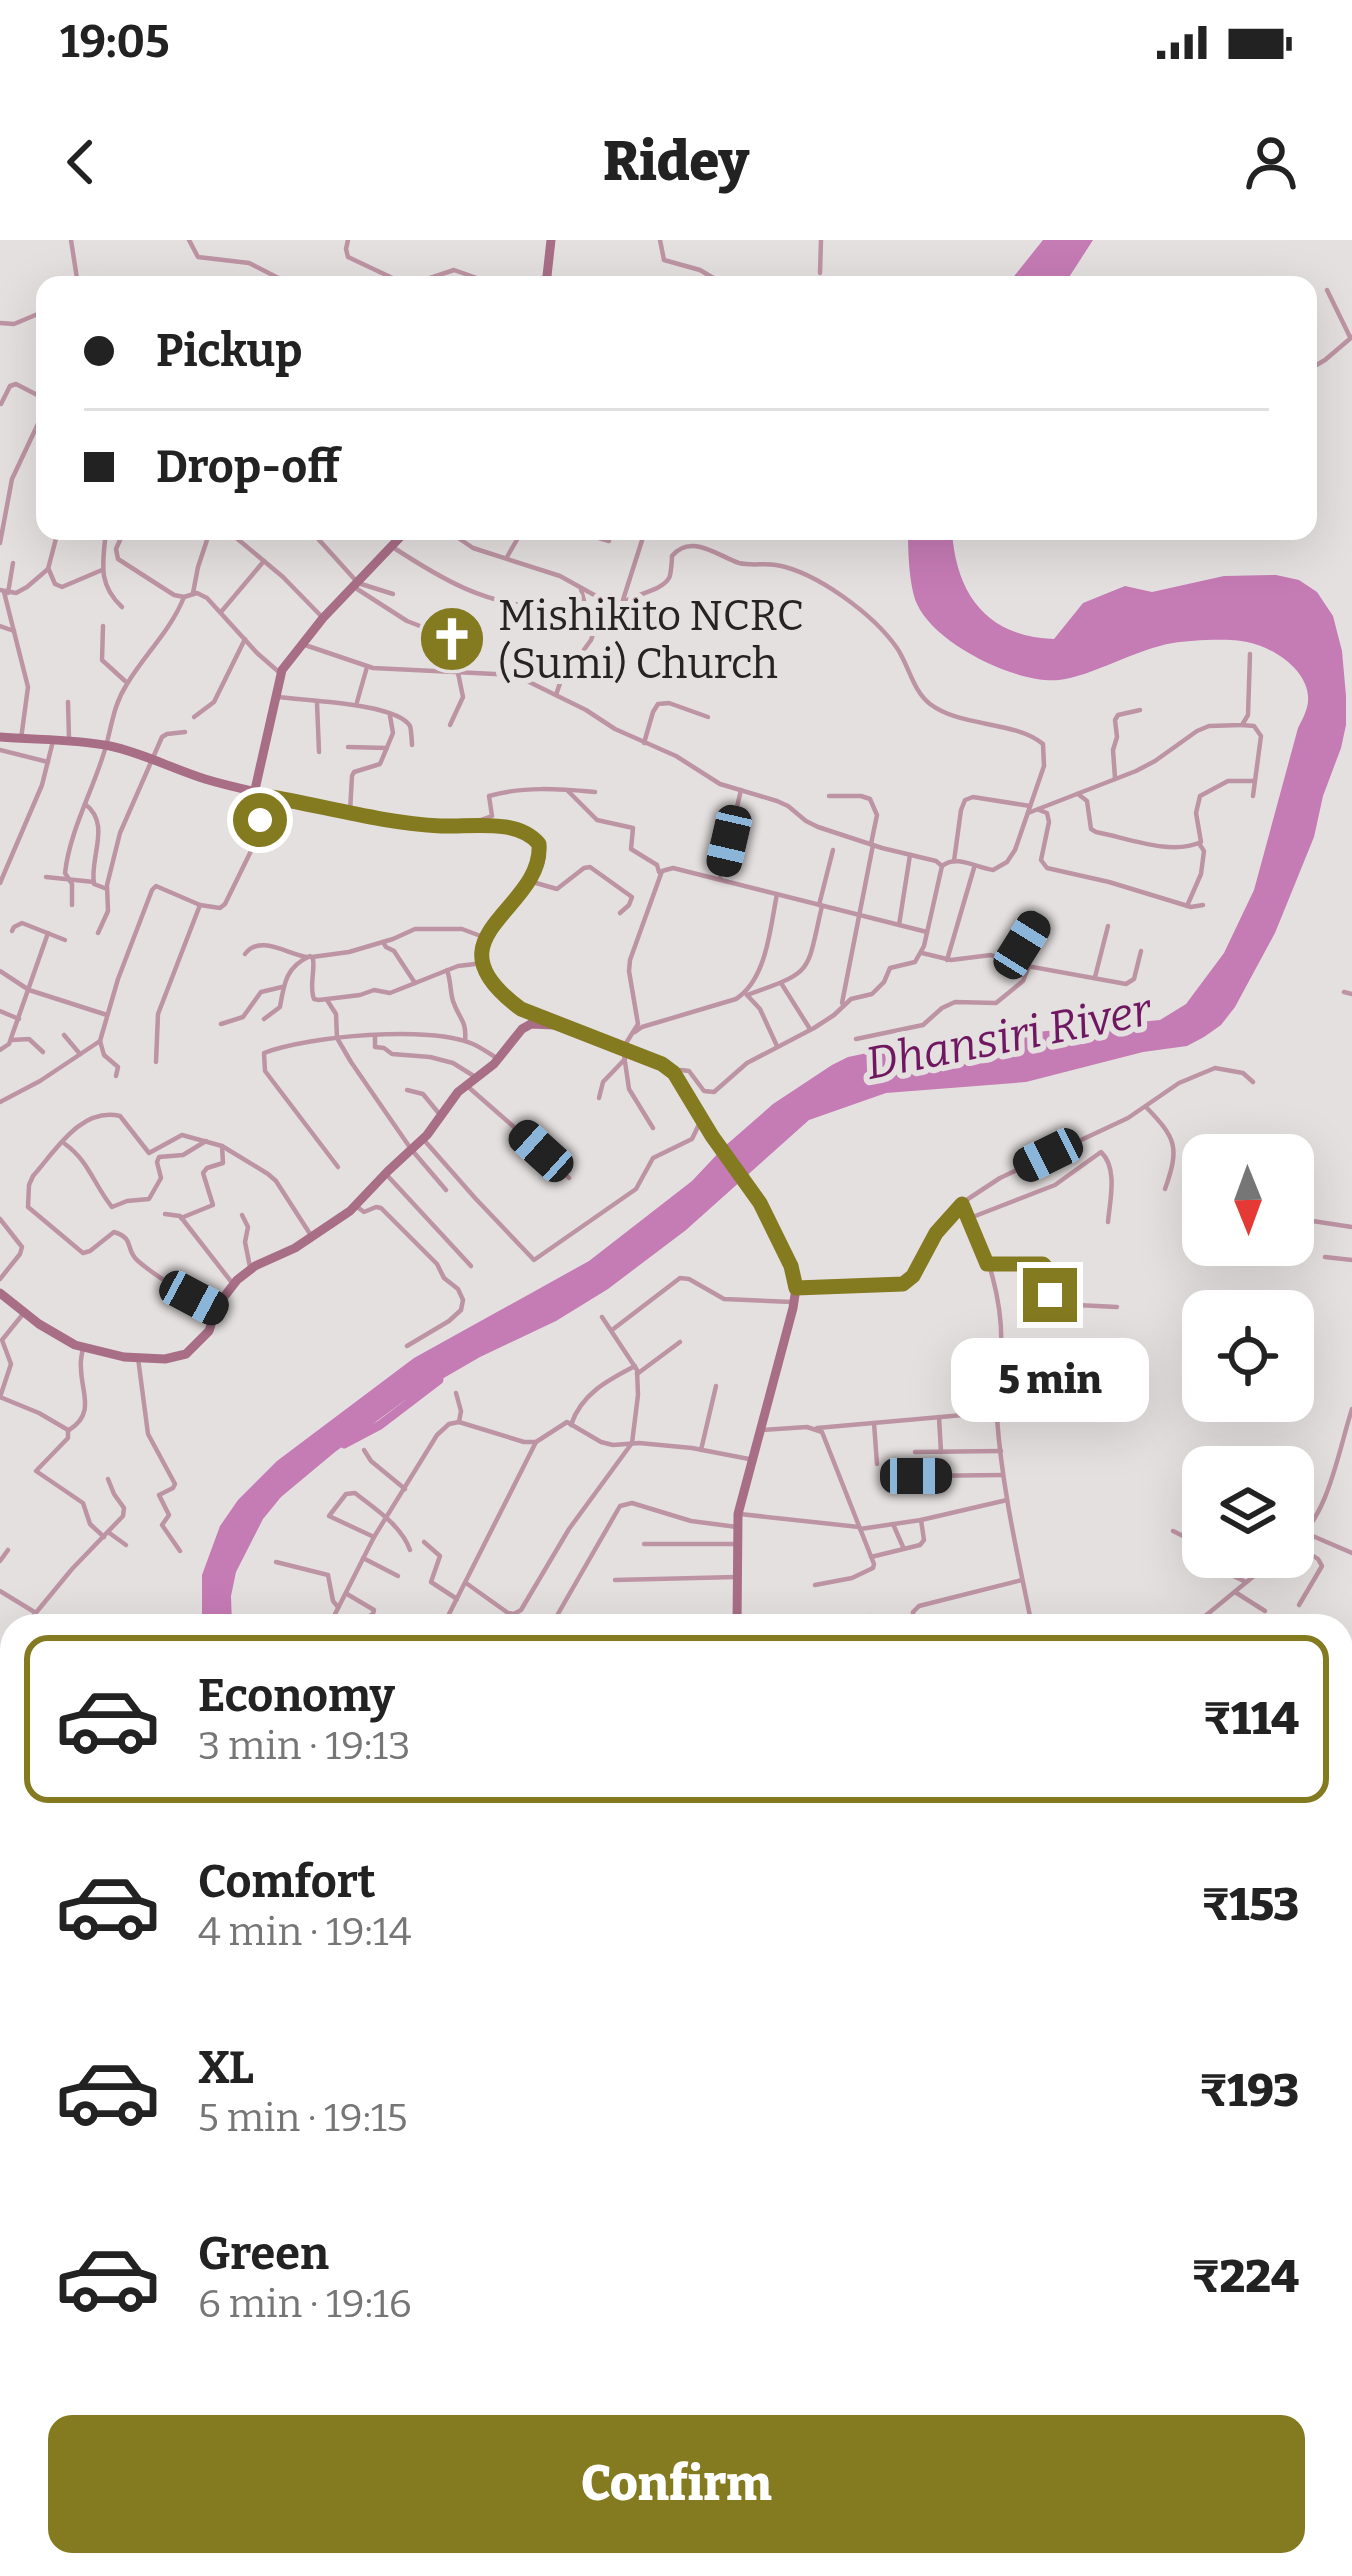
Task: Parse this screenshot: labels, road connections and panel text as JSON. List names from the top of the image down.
{
  "water": ["Dhansiri River"],
  "places": {
    "church": ["Mishikito NCRC (Sumi) Church"]
  },
  "north": "bottom",
  "page": {
    "status": "19:05",
    "header": "Ridey",
    "banner": ["Pickup", "Drop-off"],
    "bubble": "5 min",
    "list": [
      {
        "name": "Economy",
        "note": "3 min · 19:13",
        "value": "₹114"
      },
      {
        "name": "Comfort",
        "note": "4 min · 19:14",
        "value": "₹153"
      },
      {
        "name": "XL",
        "note": "5 min · 19:15",
        "value": "₹193"
      },
      {
        "name": "Green",
        "note": "6 min · 19:16",
        "value": "₹224"
      }
    ],
    "buttons": "Confirm"
  }
}
